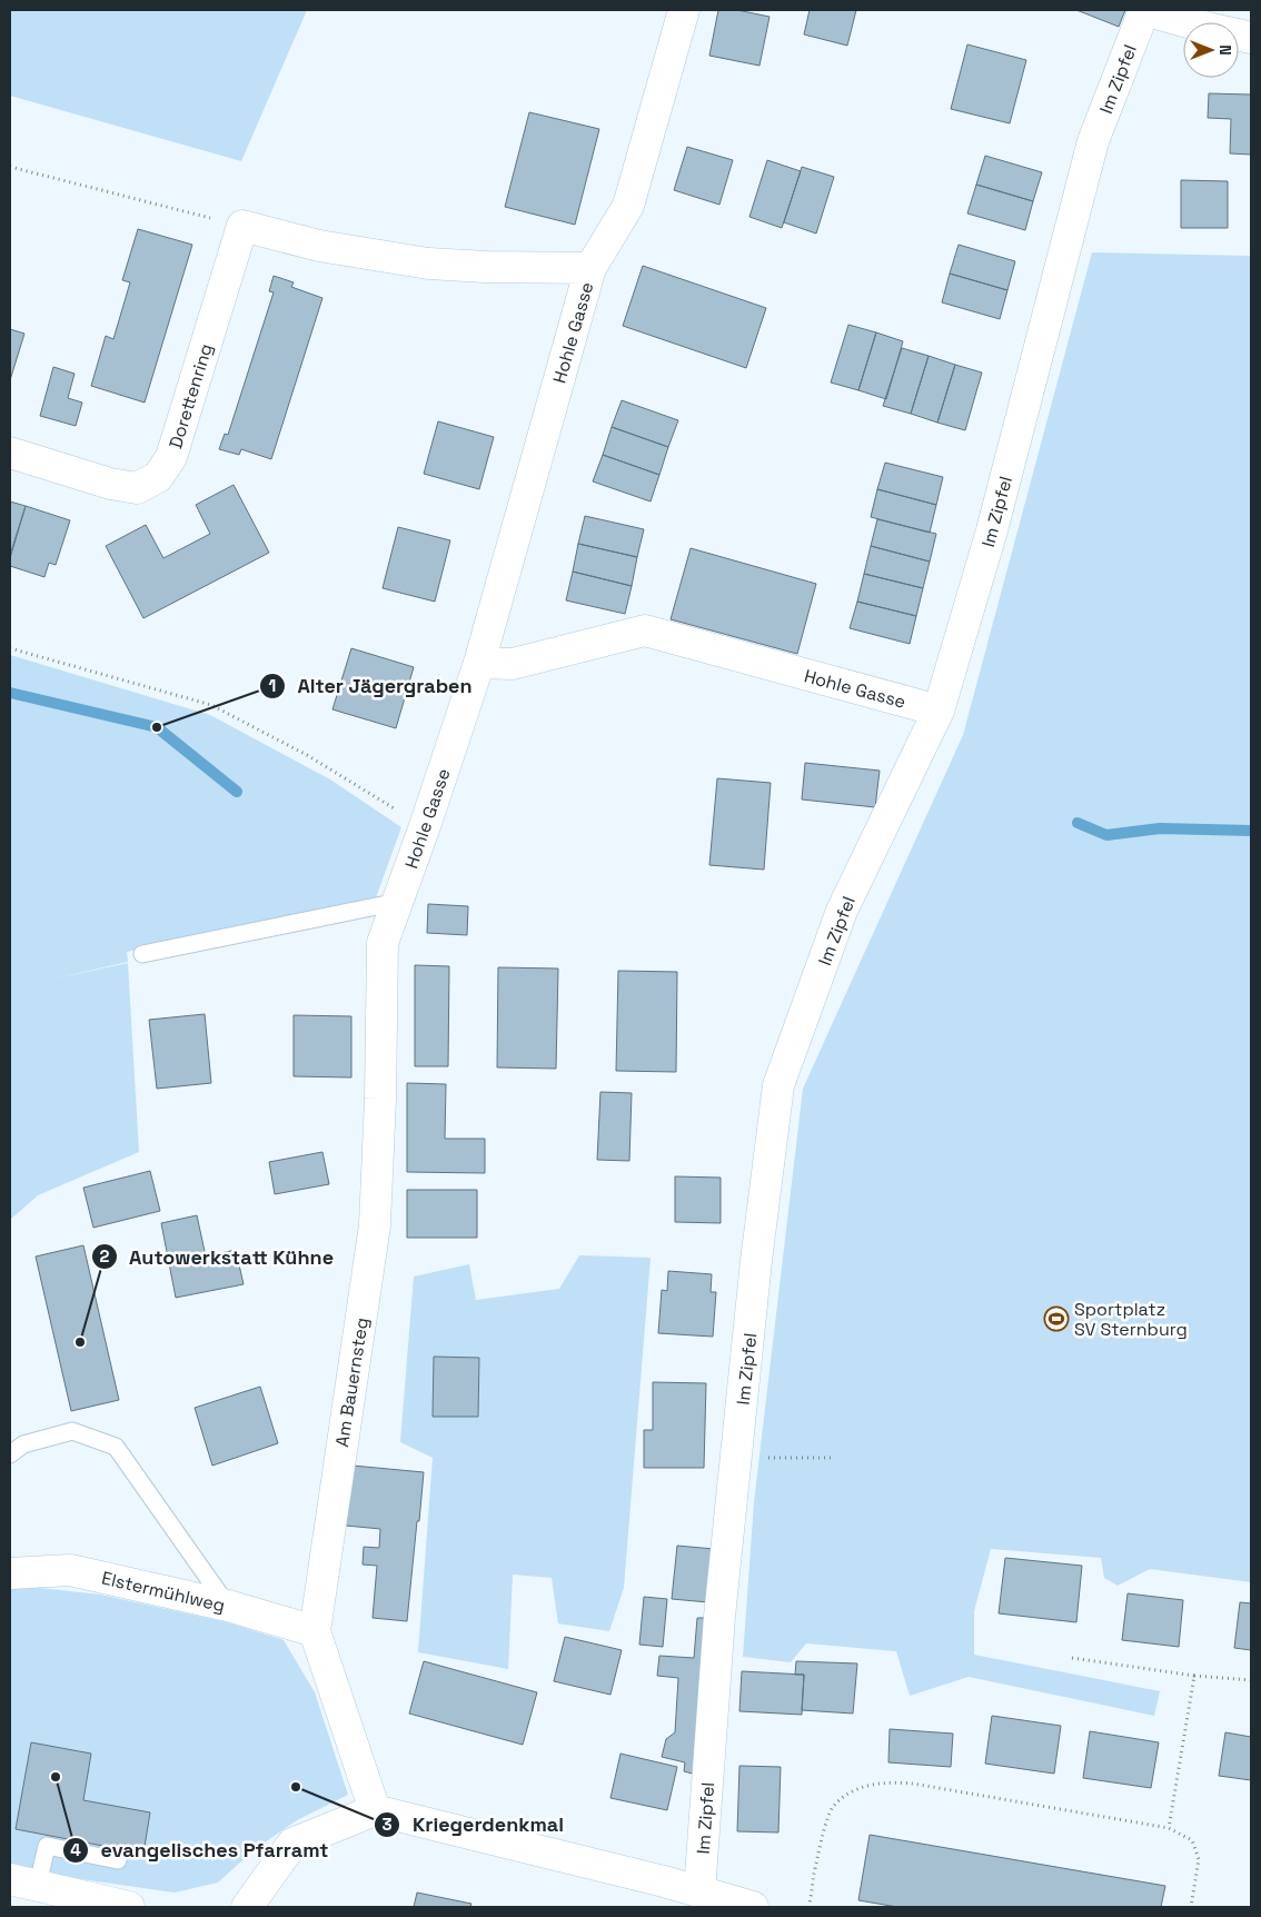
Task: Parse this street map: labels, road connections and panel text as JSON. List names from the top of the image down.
{
  "streets": {
    "street": [
      "Im Zipfel",
      "Hohle Gasse",
      "Dorettenring",
      "Am Bauernsteg",
      "Elstermühlweg"
    ]
  },
  "crossings": [
    ["Im Zipfel", "Hohle Gasse"],
    ["Hohle Gasse", "Am Bauernsteg"],
    ["Am Bauernsteg", "Elstermühlweg"]
  ],
  "places": {
    "other": [
      "Alter Jägergraben",
      "Autowerkstatt Kühne",
      "evangelisches Pfarramt",
      "Kriegerdenkmal"
    ],
    "sports": ["Sportplatz SV Sternburg"]
  },
  "north": "right"
}
